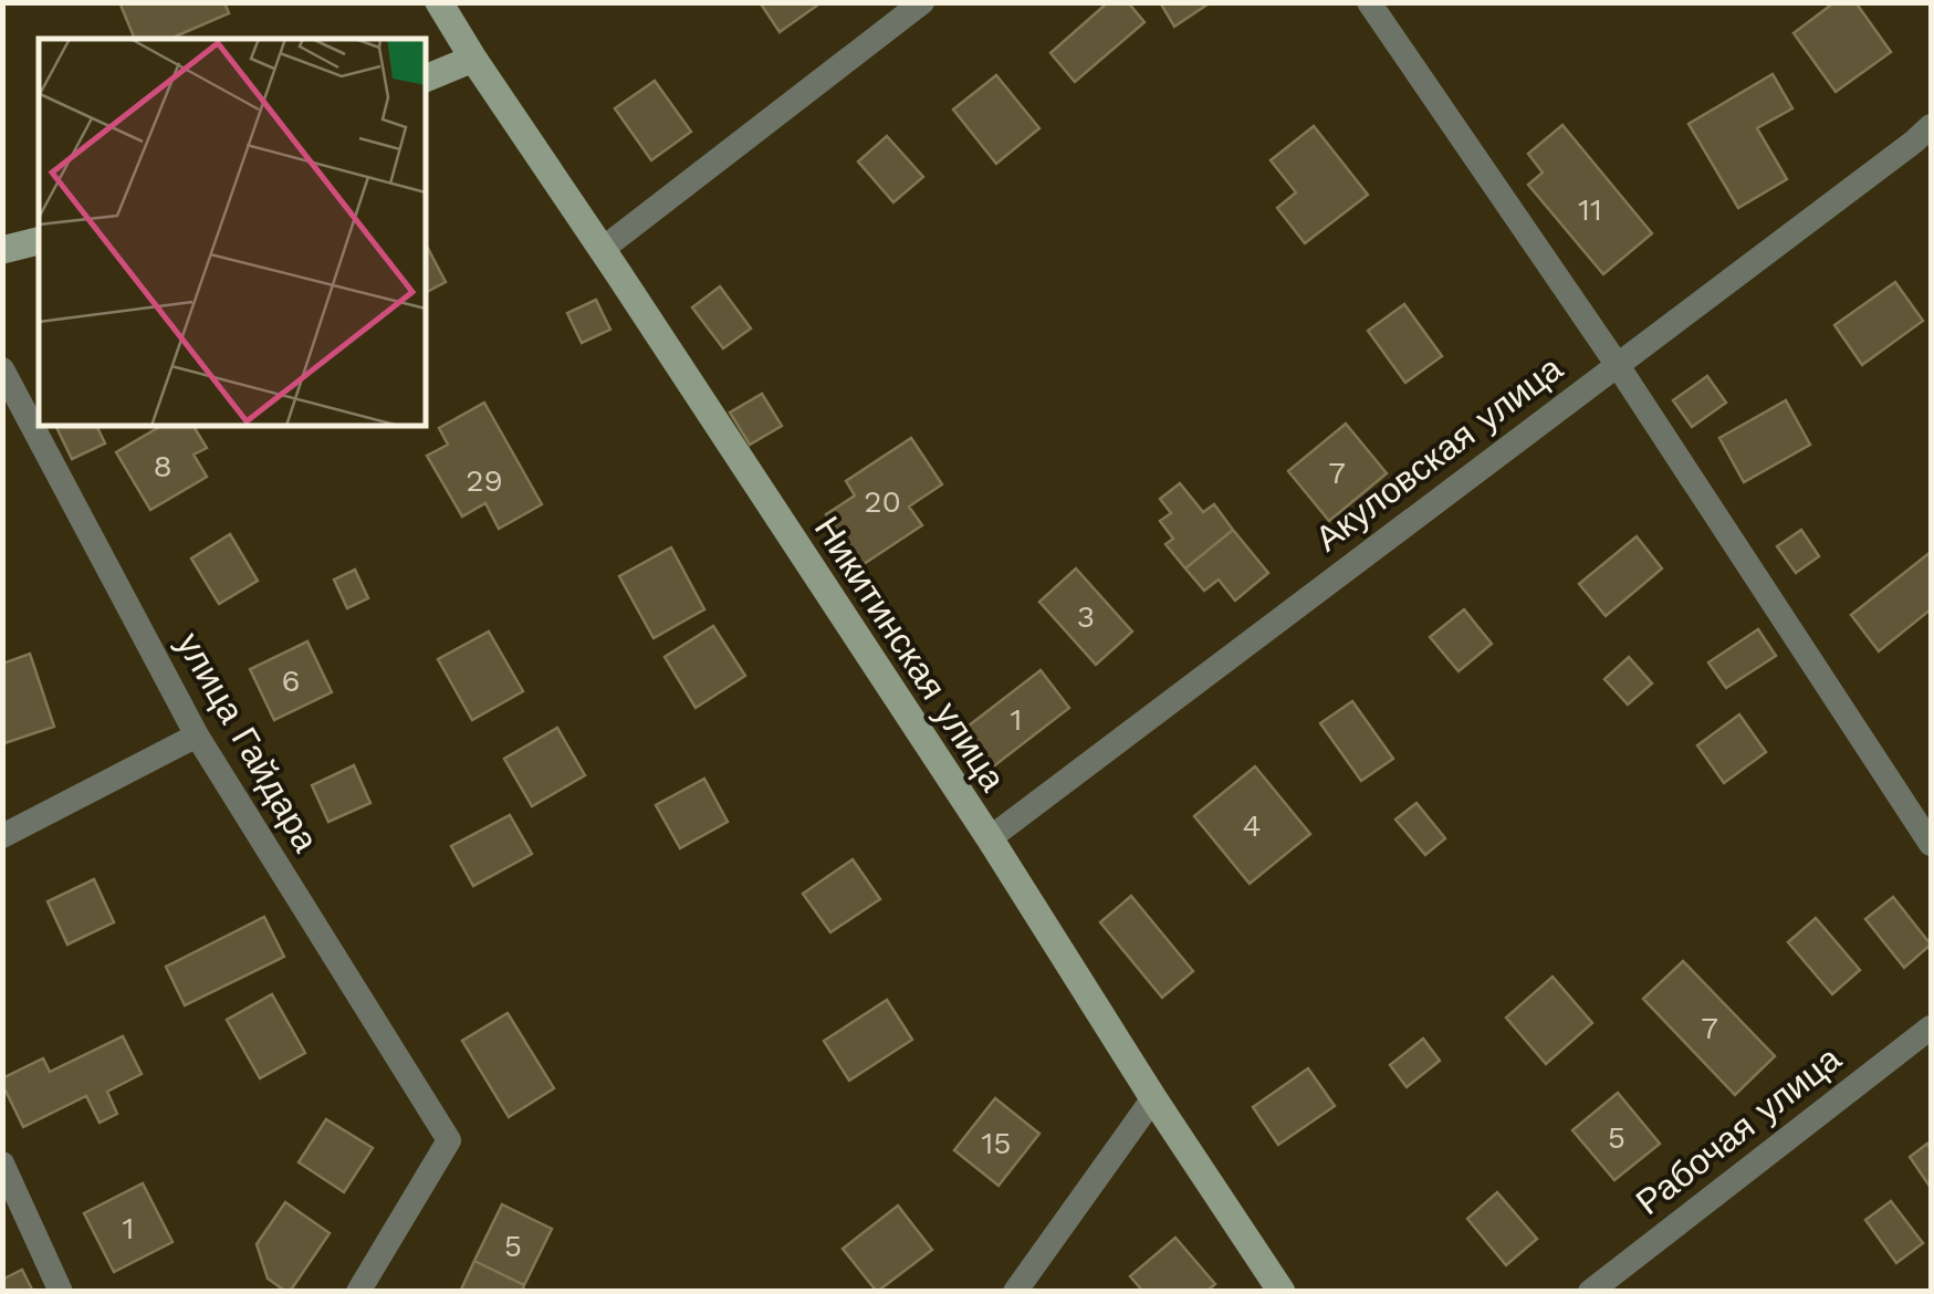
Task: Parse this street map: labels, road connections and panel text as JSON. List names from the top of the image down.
{
  "streets": {
    "street": [
      "Акуловская улица",
      "Никитинская улица",
      "улица Гайдара",
      "Рабочая улица"
    ]
  },
  "crossings": [
    ["Акуловская улица", "Никитинская улица"]
  ],
  "house_numbers": [
    "11",
    "8",
    "7",
    "29",
    "20",
    "3",
    "6",
    "1",
    "4",
    "7",
    "5",
    "15",
    "1",
    "5"
  ]
}
